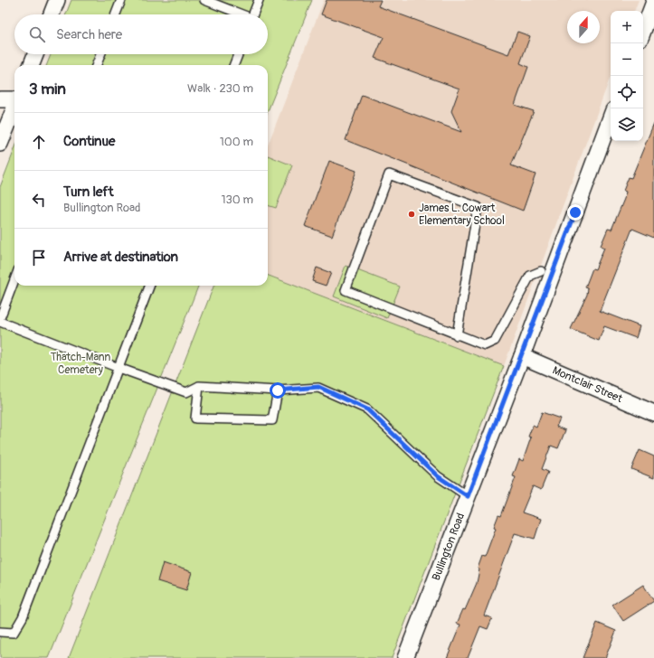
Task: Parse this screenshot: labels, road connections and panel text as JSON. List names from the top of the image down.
{
  "streets": {
    "street": ["Montclair Street", "Bullington Road"]
  },
  "crossings": [
    ["Montclair Street", "Bullington Road"]
  ],
  "parks": ["Thatch-Mann Cemetery"],
  "places": ["James L. Cowart Elementary School"],
  "north": "top",
  "page": {
    "map_buttons": ["+", "−"],
    "search": "Search here",
    "heading": ["3 min", "Walk · 230 m"],
    "list": [
      ["Continue", "100 m"],
      ["Turn left", "Bullington Road", "130 m"],
      "Arrive at destination"
    ]
  }
}
